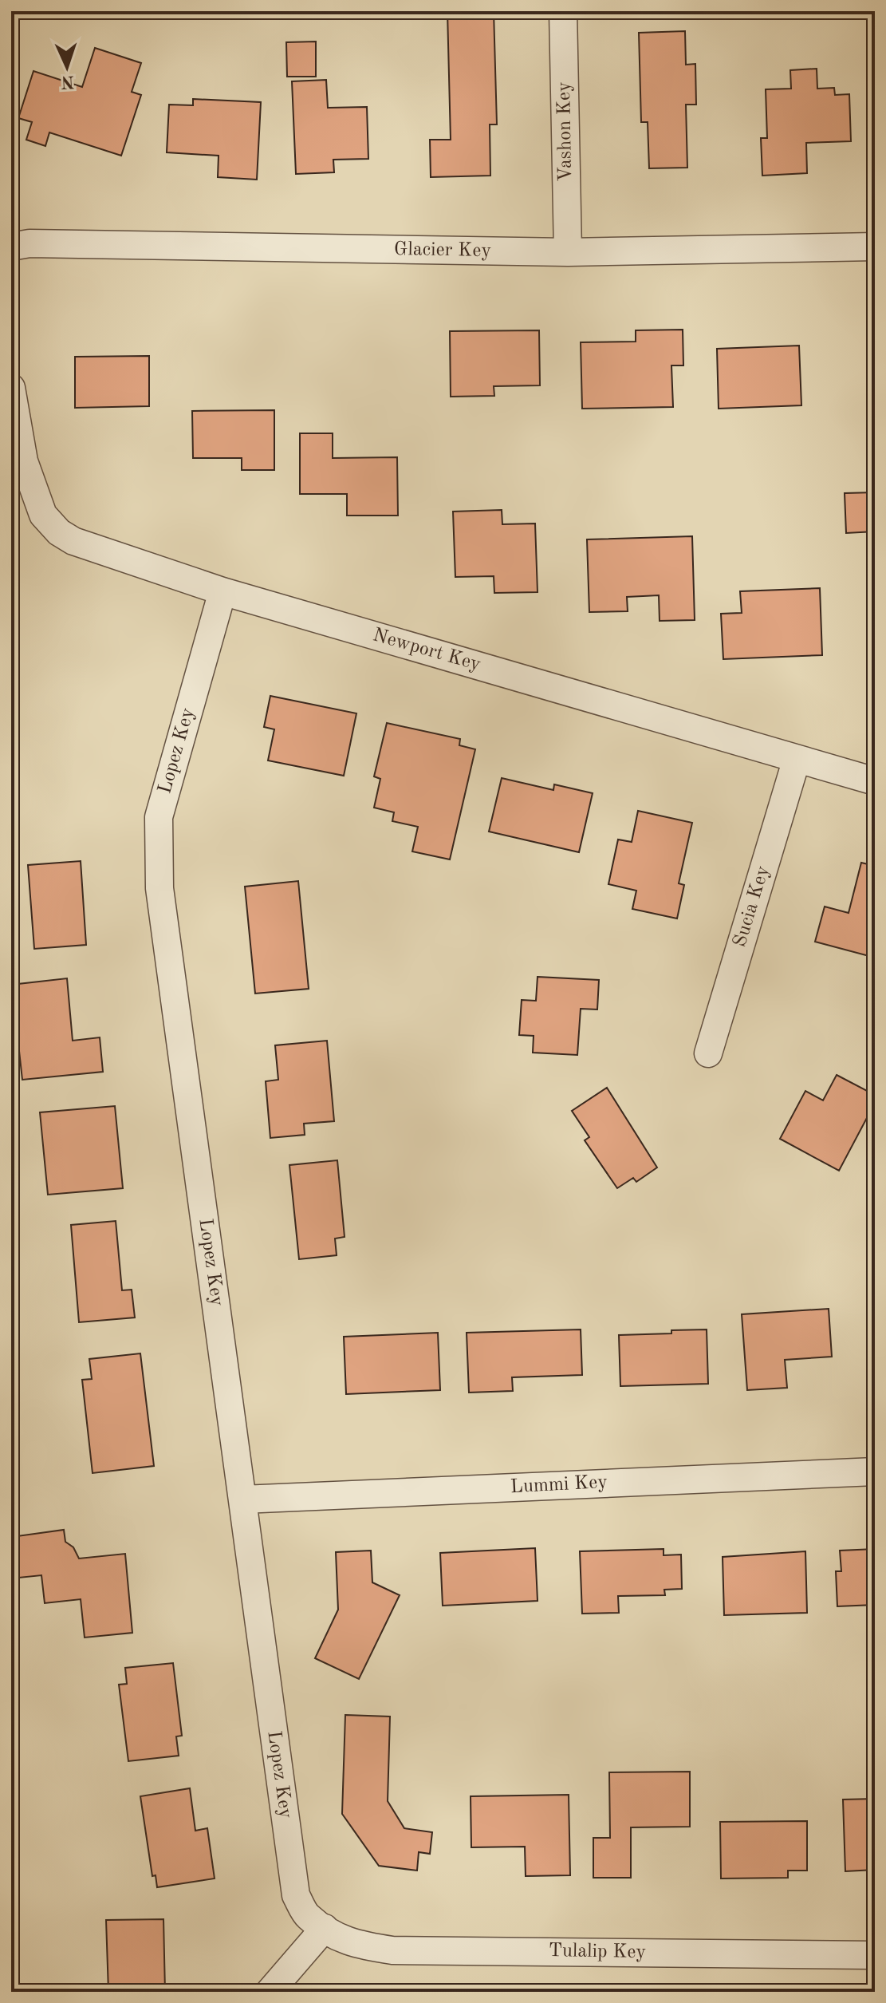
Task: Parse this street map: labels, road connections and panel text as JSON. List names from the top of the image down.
{
  "streets": {
    "street": [
      "Vashon Key",
      "Glacier Key",
      "Newport Key",
      "Lopez Key",
      "Sucia Key",
      "Lummi Key",
      "Tulalip Key"
    ]
  },
  "crossings": [
    ["Vashon Key", "Glacier Key"],
    ["Newport Key", "Lopez Key"],
    ["Newport Key", "Sucia Key"],
    ["Lopez Key", "Lummi Key"],
    ["Lopez Key", "Tulalip Key"]
  ],
  "north": "bottom"
}
